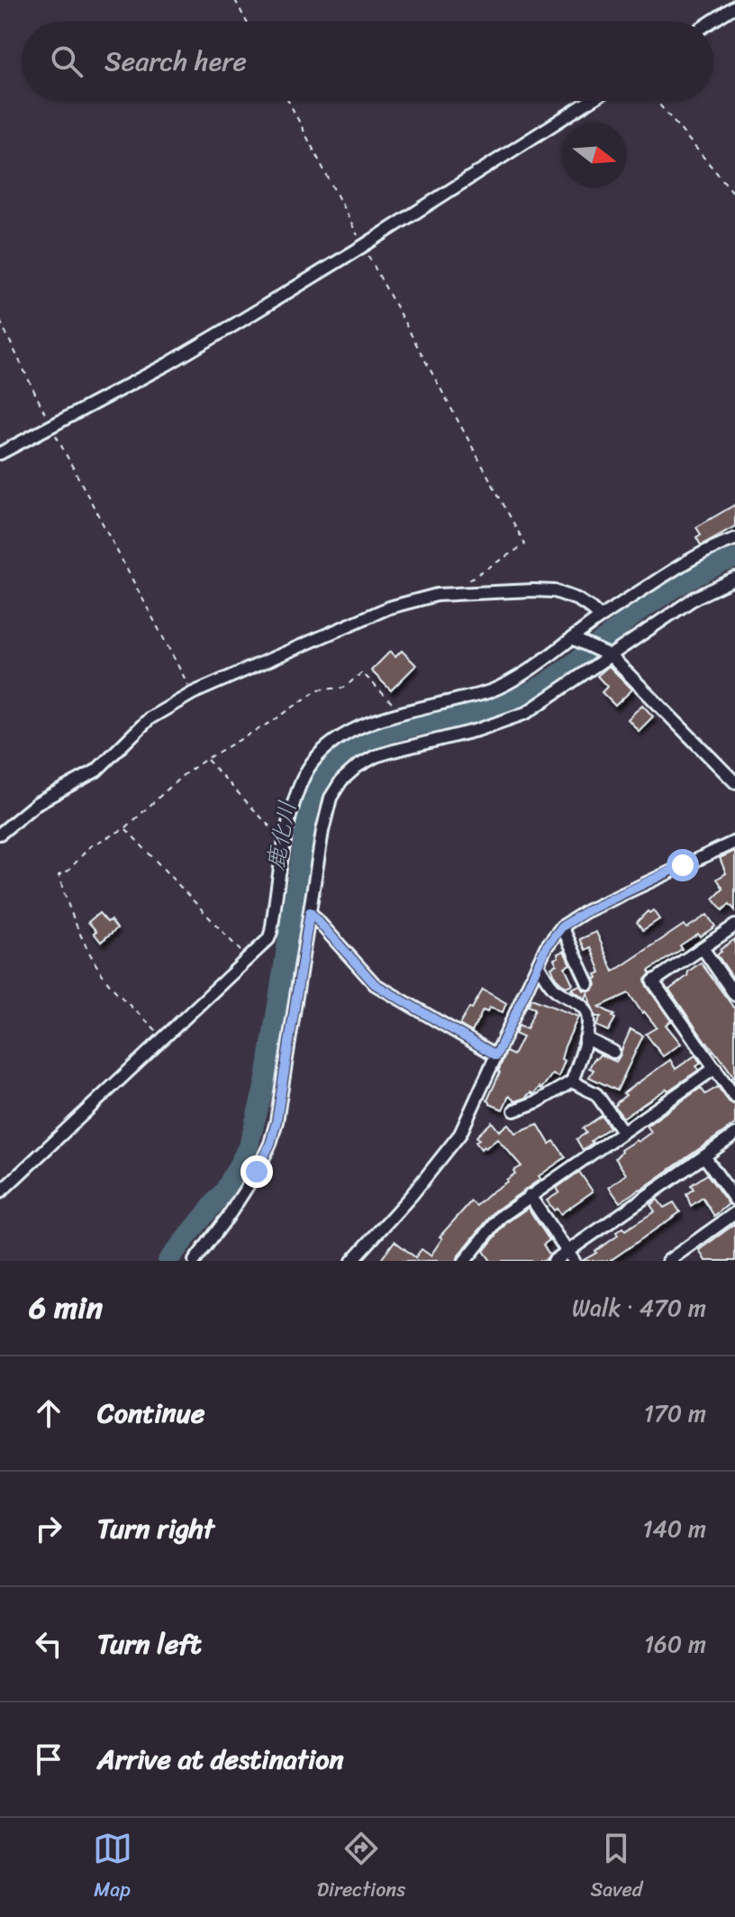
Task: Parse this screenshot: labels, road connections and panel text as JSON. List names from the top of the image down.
{
  "water": ["鹿化川"],
  "north": "right",
  "page": {
    "search": "Search here",
    "heading": ["6 min", "Walk · 470 m"],
    "list": [
      ["Continue", "170 m"],
      ["Turn right", "140 m"],
      ["Turn left", "160 m"],
      "Arrive at destination"
    ],
    "nav": ["Map", "Directions", "Saved"]
  }
}
